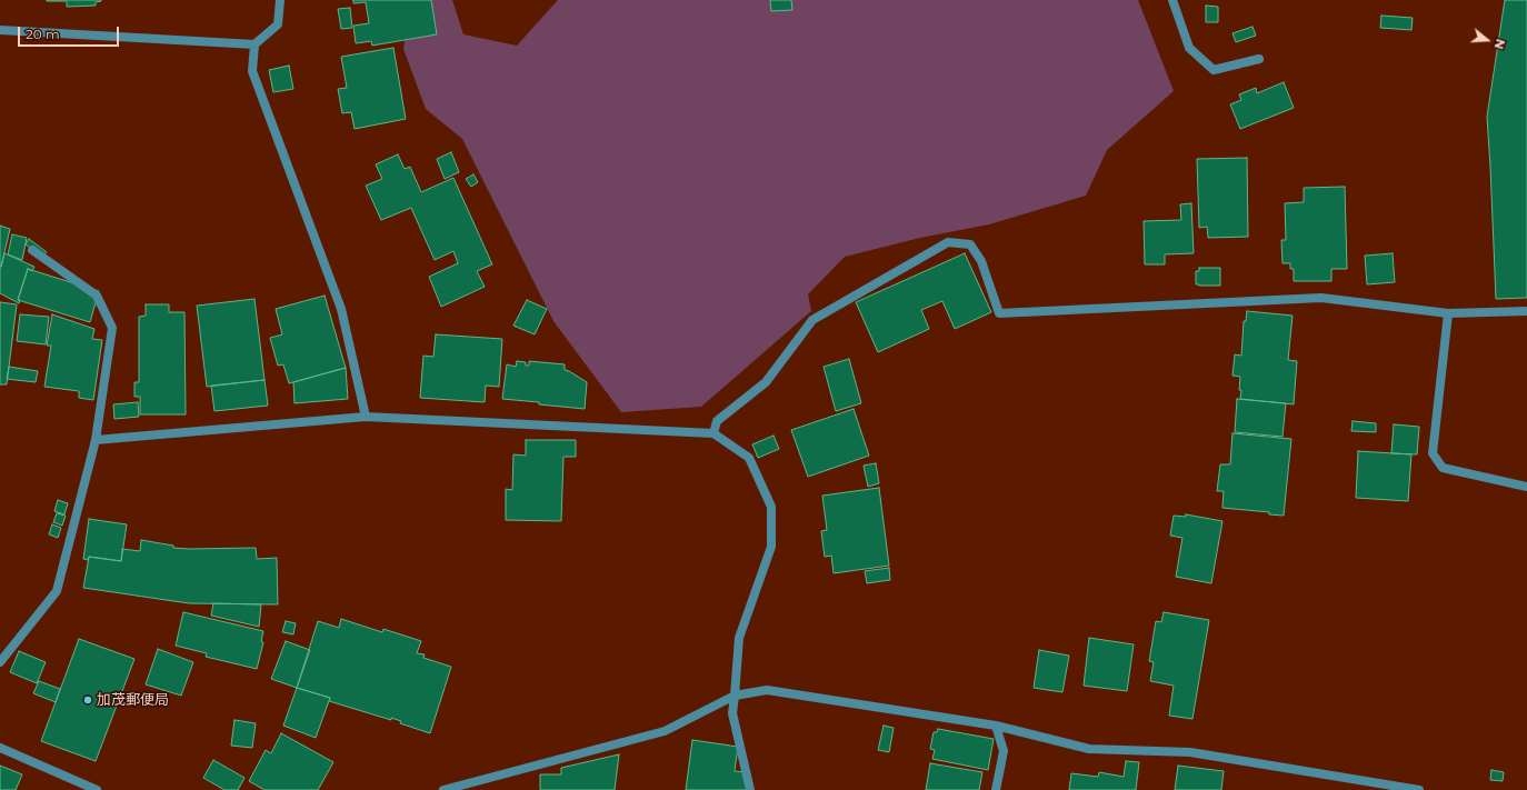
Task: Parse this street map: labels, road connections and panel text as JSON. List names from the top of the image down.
{
  "places": ["加茂郵便局"],
  "scale_bar": "20 m",
  "north": "right"
}
